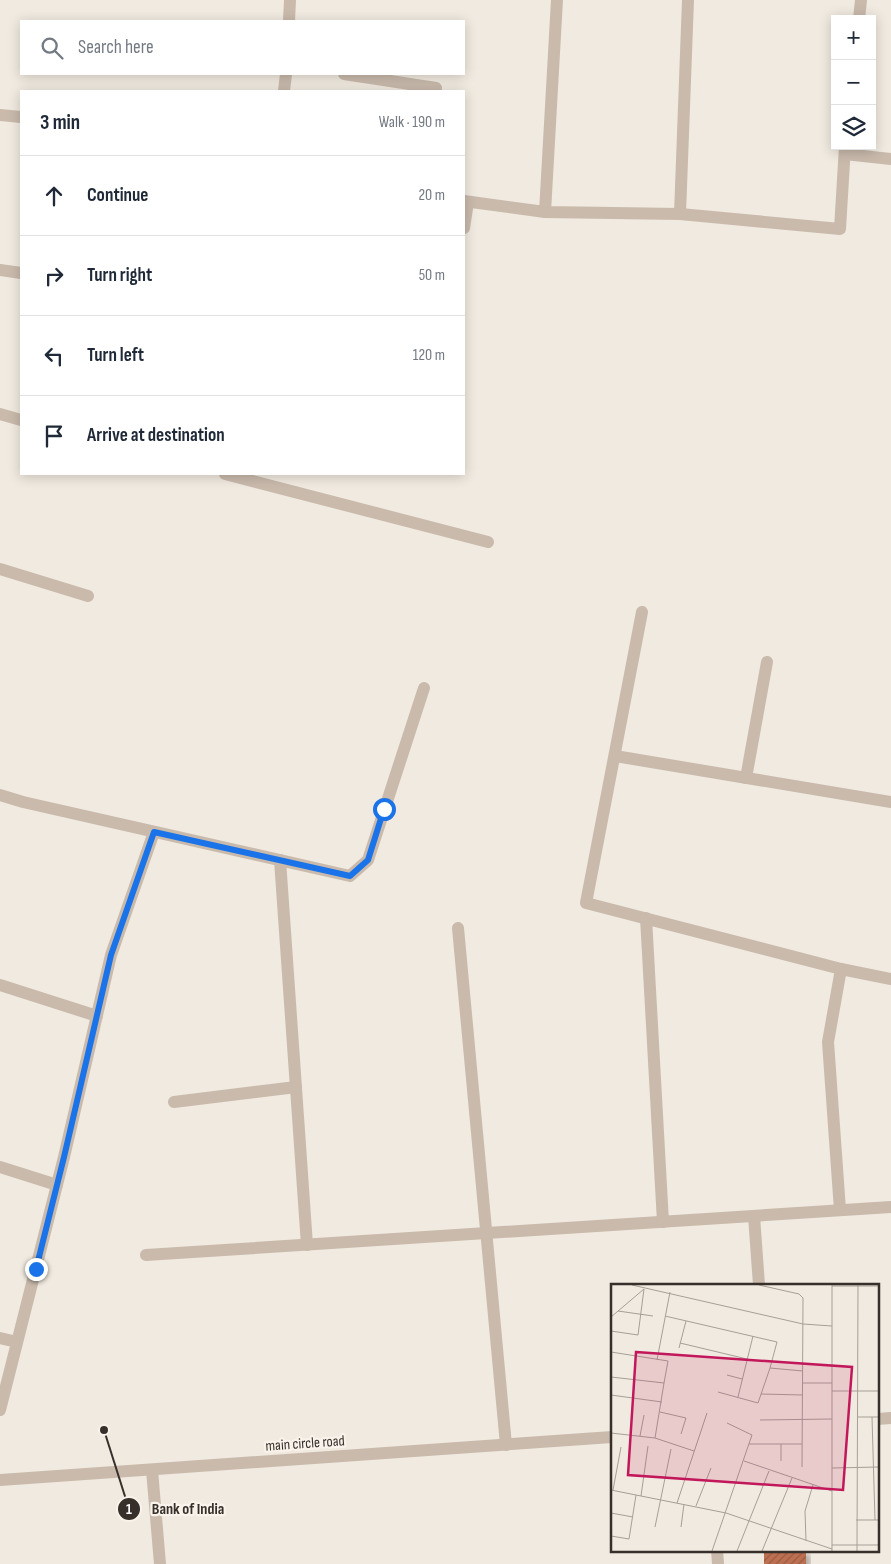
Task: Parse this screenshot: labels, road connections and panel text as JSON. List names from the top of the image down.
{
  "streets": {
    "street": ["main circle road"]
  },
  "places": ["Bank of India"],
  "page": {
    "map_buttons": ["+", "−"],
    "search": "Search here",
    "heading": ["3 min", "Walk · 190 m"],
    "list": [
      ["Continue", "20 m"],
      ["Turn right", "50 m"],
      ["Turn left", "120 m"],
      "Arrive at destination"
    ]
  }
}
